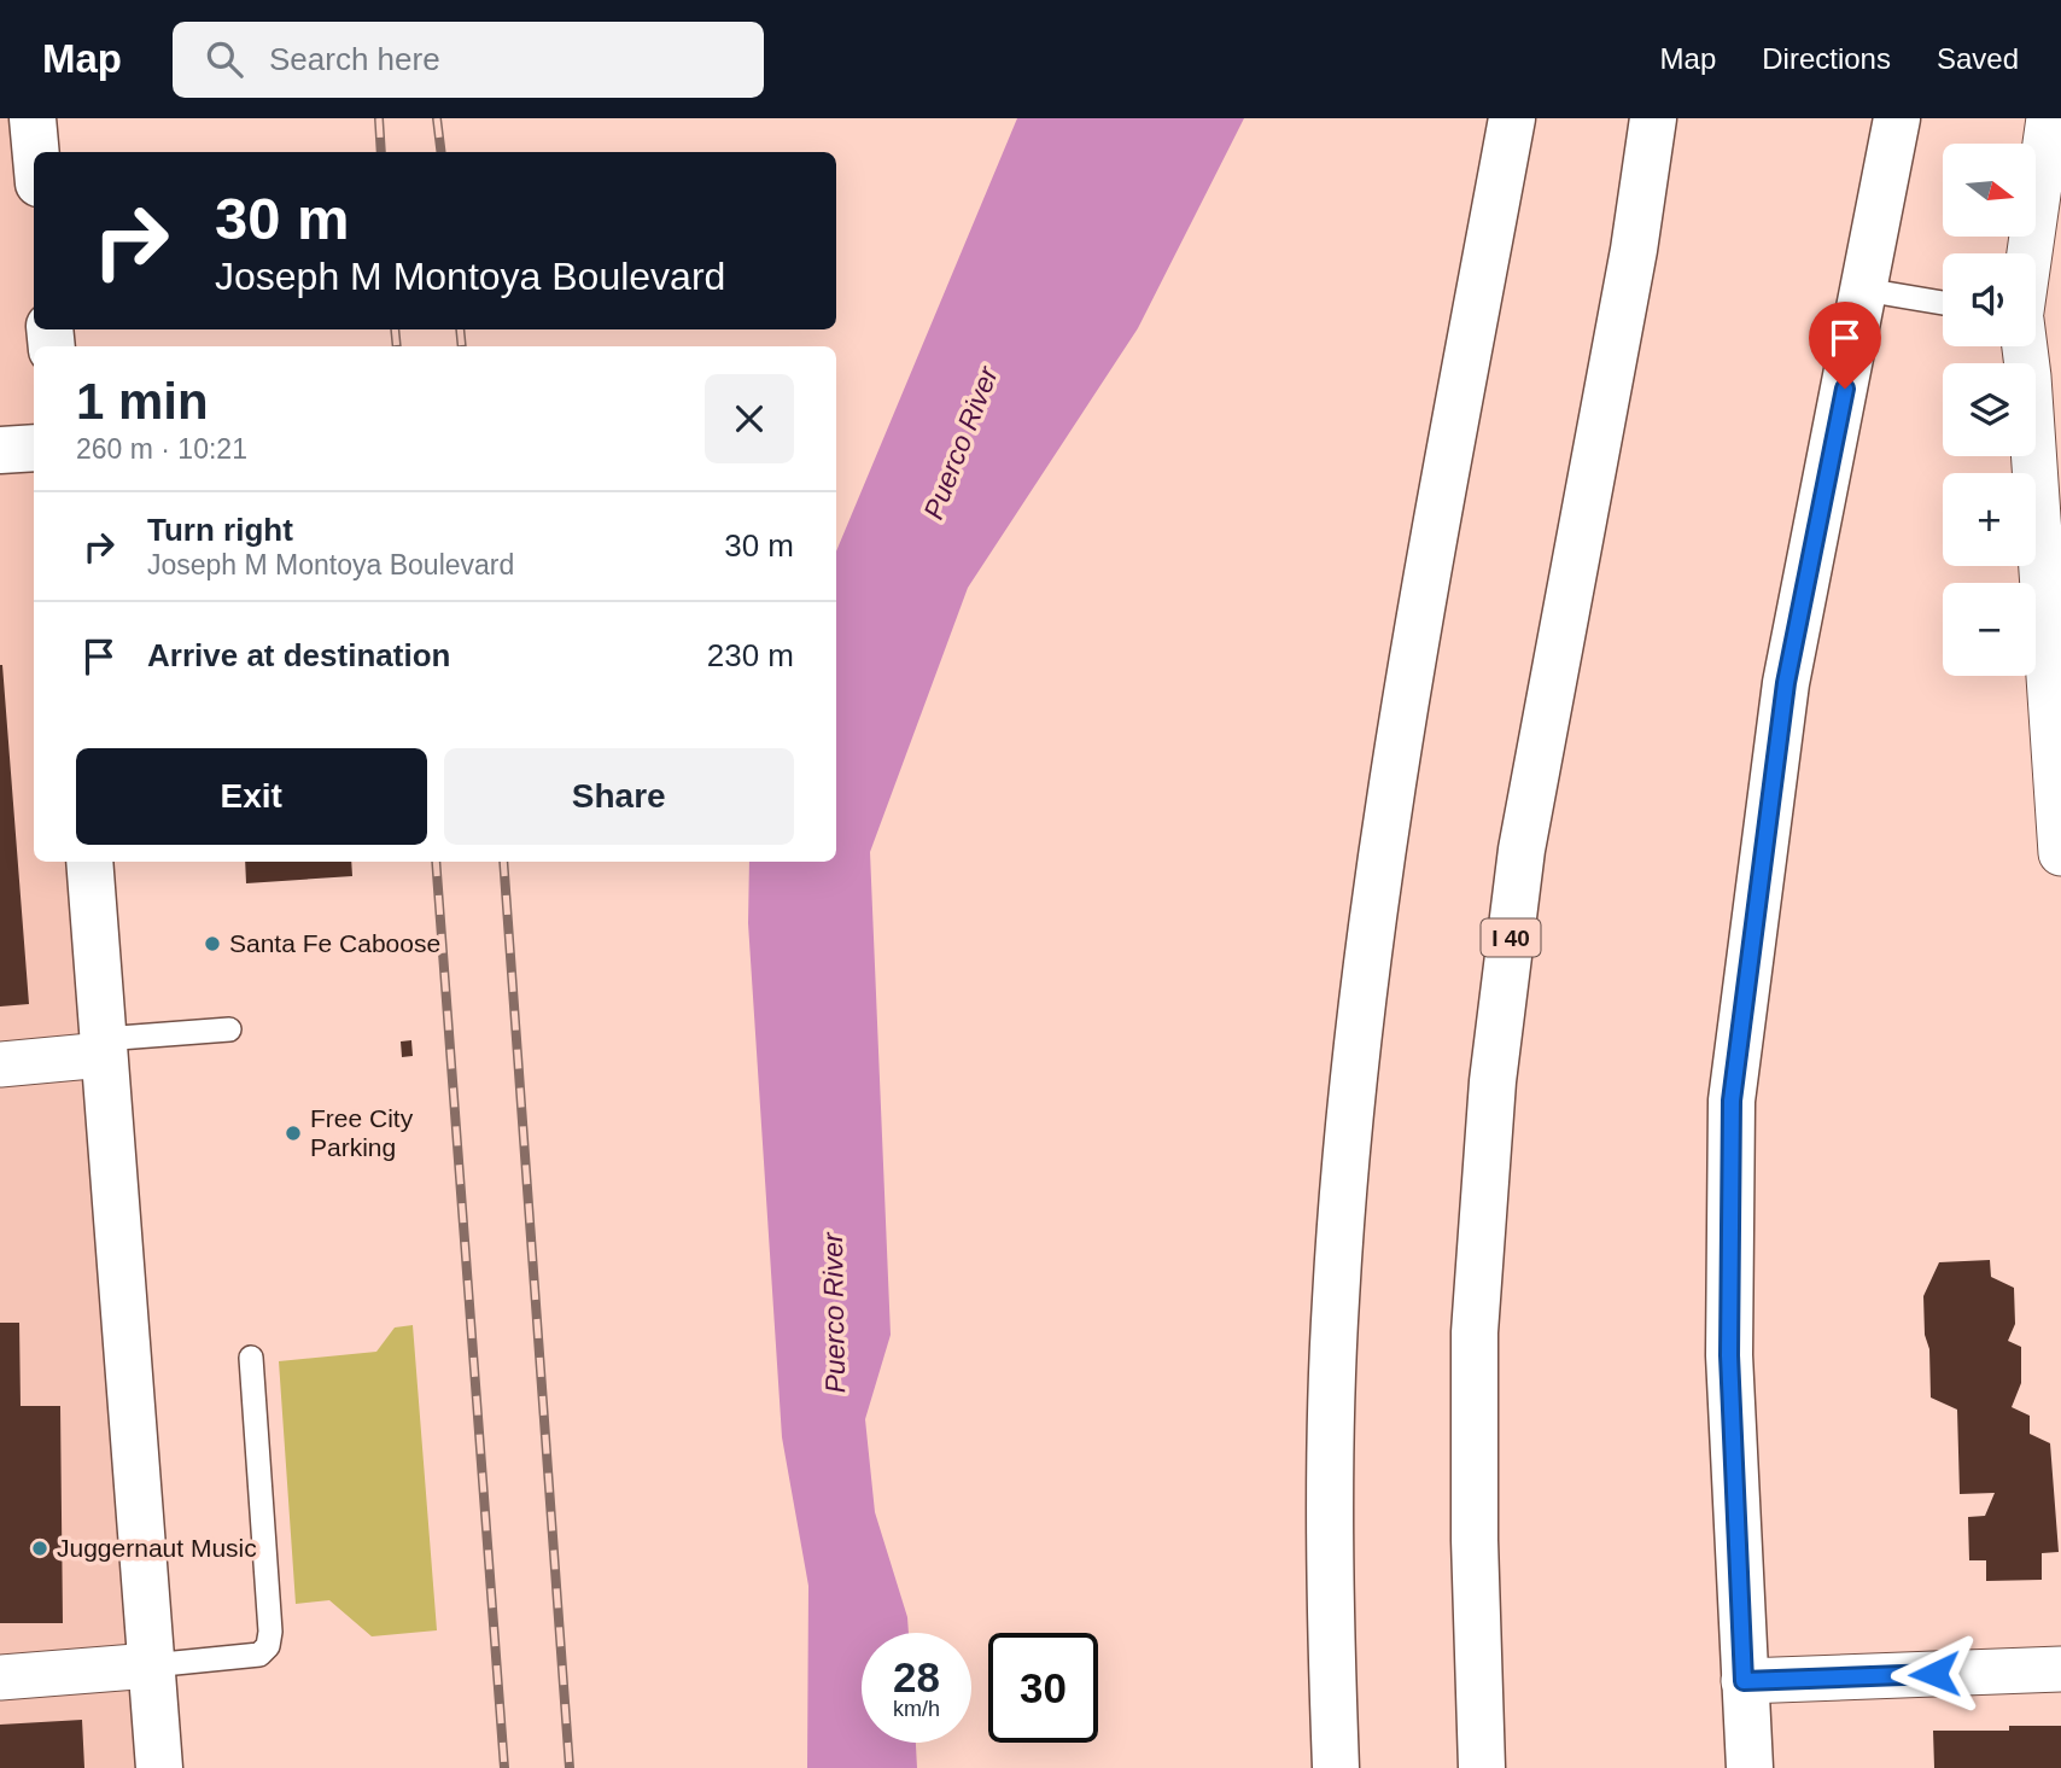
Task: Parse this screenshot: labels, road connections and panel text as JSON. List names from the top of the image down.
{
  "streets": {
    "main road": ["I 40"]
  },
  "water": ["Puerco River"],
  "places": ["Santa Fe Caboose", "Free City Parking", "Juggernaut Music"],
  "north": "right",
  "page": {
    "header": "Map",
    "search": "Search here",
    "nav": ["Map", "Directions", "Saved"],
    "map_buttons": ["+", "−"],
    "turn": ["30 m", "Joseph M Montoya Boulevard"],
    "heading": ["1 min", "260 m · 10:21"],
    "list": [
      {
        "name": "Turn right",
        "note": "Joseph M Montoya Boulevard",
        "value": "30 m"
      },
      {
        "name": "Arrive at destination",
        "value": "230 m"
      }
    ],
    "buttons": ["Exit", "Share"],
    "speed": "28 km/h",
    "limit": "30"
  }
}
